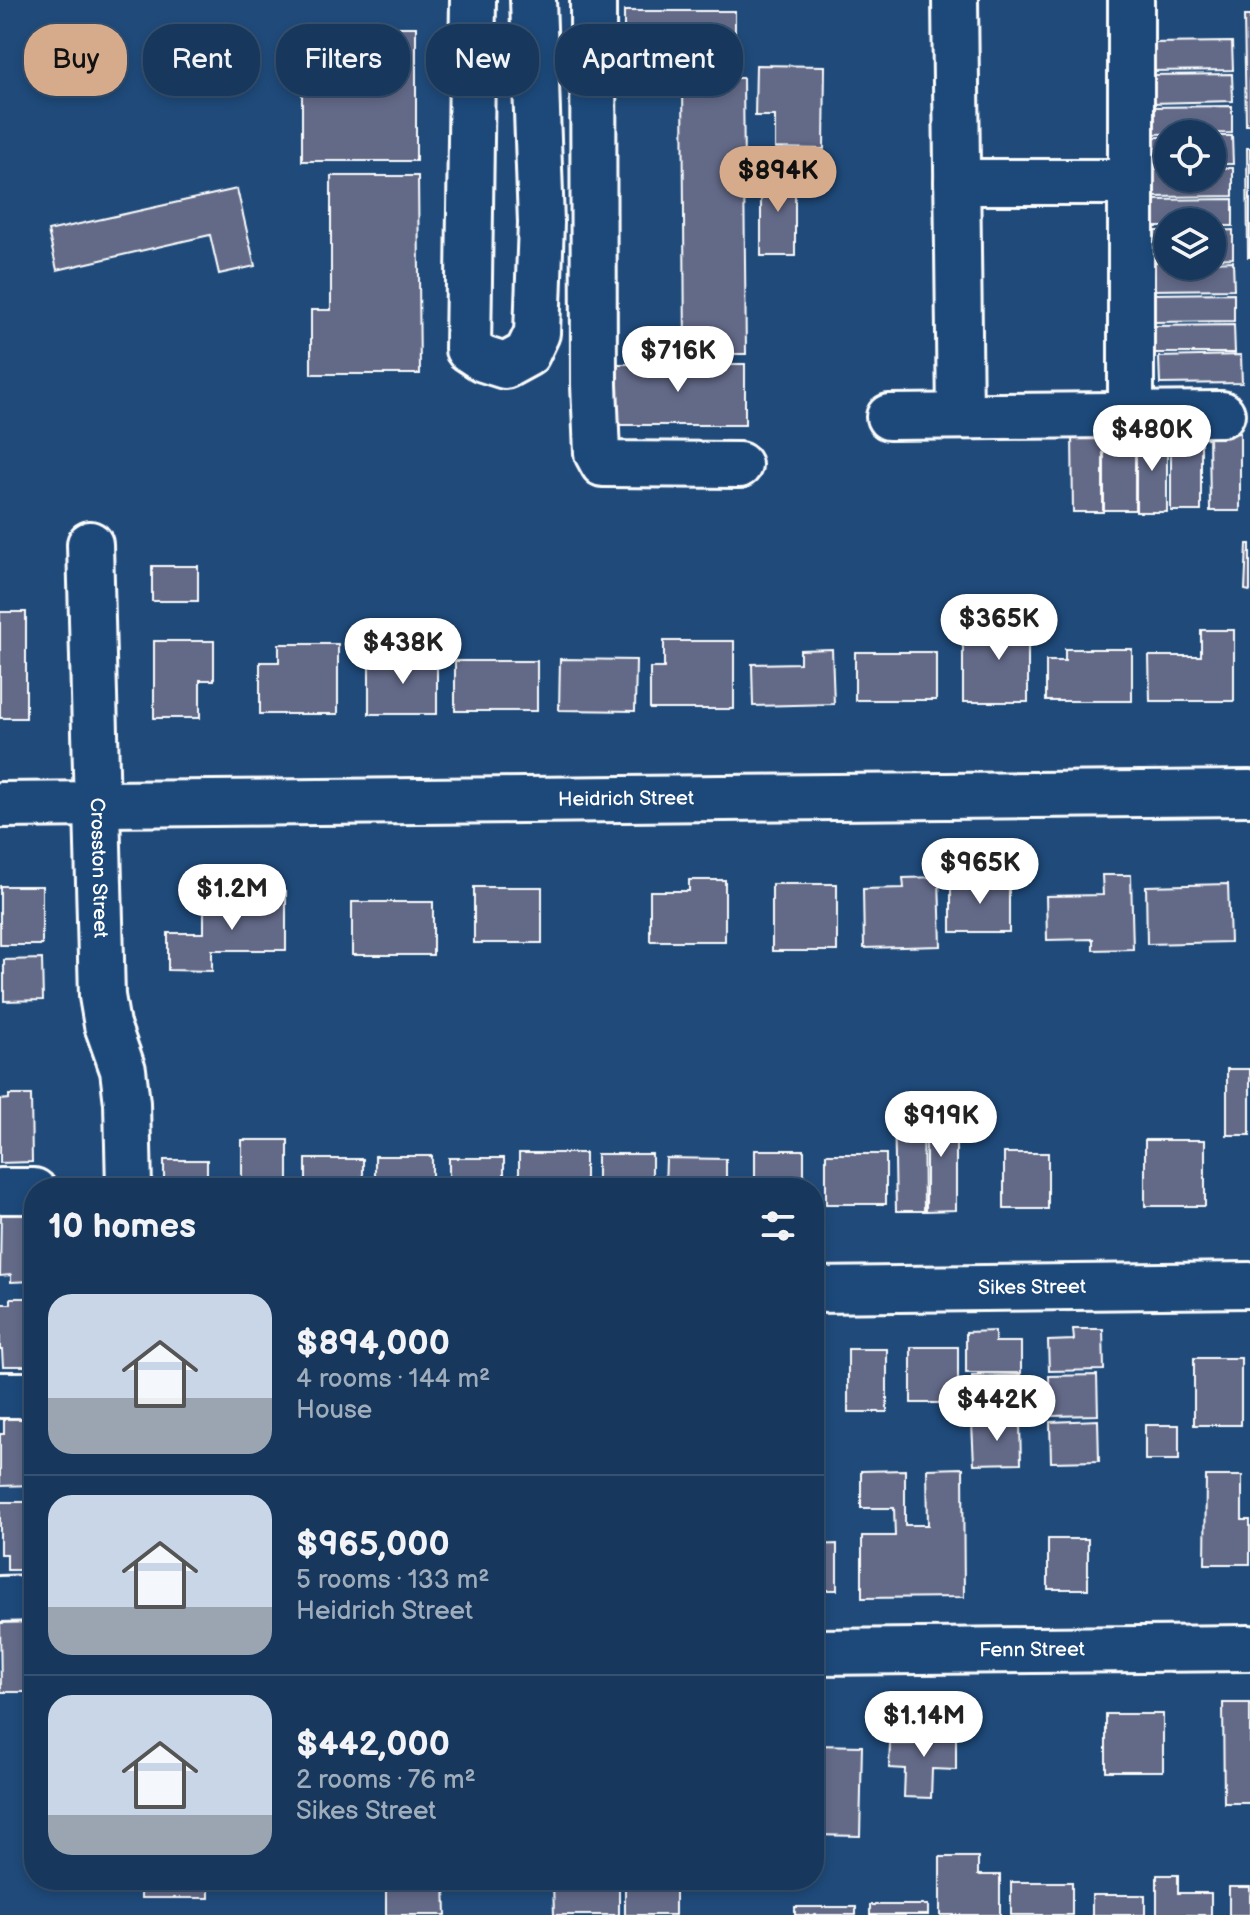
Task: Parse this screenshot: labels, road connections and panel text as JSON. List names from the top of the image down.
{
  "streets": {
    "street": [
      "Heidrich Street",
      "Crosston Street",
      "Sikes Street",
      "Fenn Street"
    ]
  },
  "crossings": [
    ["Heidrich Street", "Crosston Street"]
  ],
  "page": {
    "chip": [
      "Buy",
      "Rent",
      "Filters",
      "New",
      "Apartment"
    ],
    "price": [
      "$894K",
      "$716K",
      "$480K",
      "$365K",
      "$438K",
      "$965K",
      "$1.2M",
      "$919K",
      "$442K",
      "$1.14M"
    ],
    "heading": "10 homes",
    "list": [
      {
        "name": "$894,000",
        "note": "4 rooms · 144 m² · House"
      },
      {
        "name": "$965,000",
        "note": "5 rooms · 133 m² · Heidrich Street"
      },
      {
        "name": "$442,000",
        "note": "2 rooms · 76 m² · Sikes Street"
      }
    ]
  }
}
